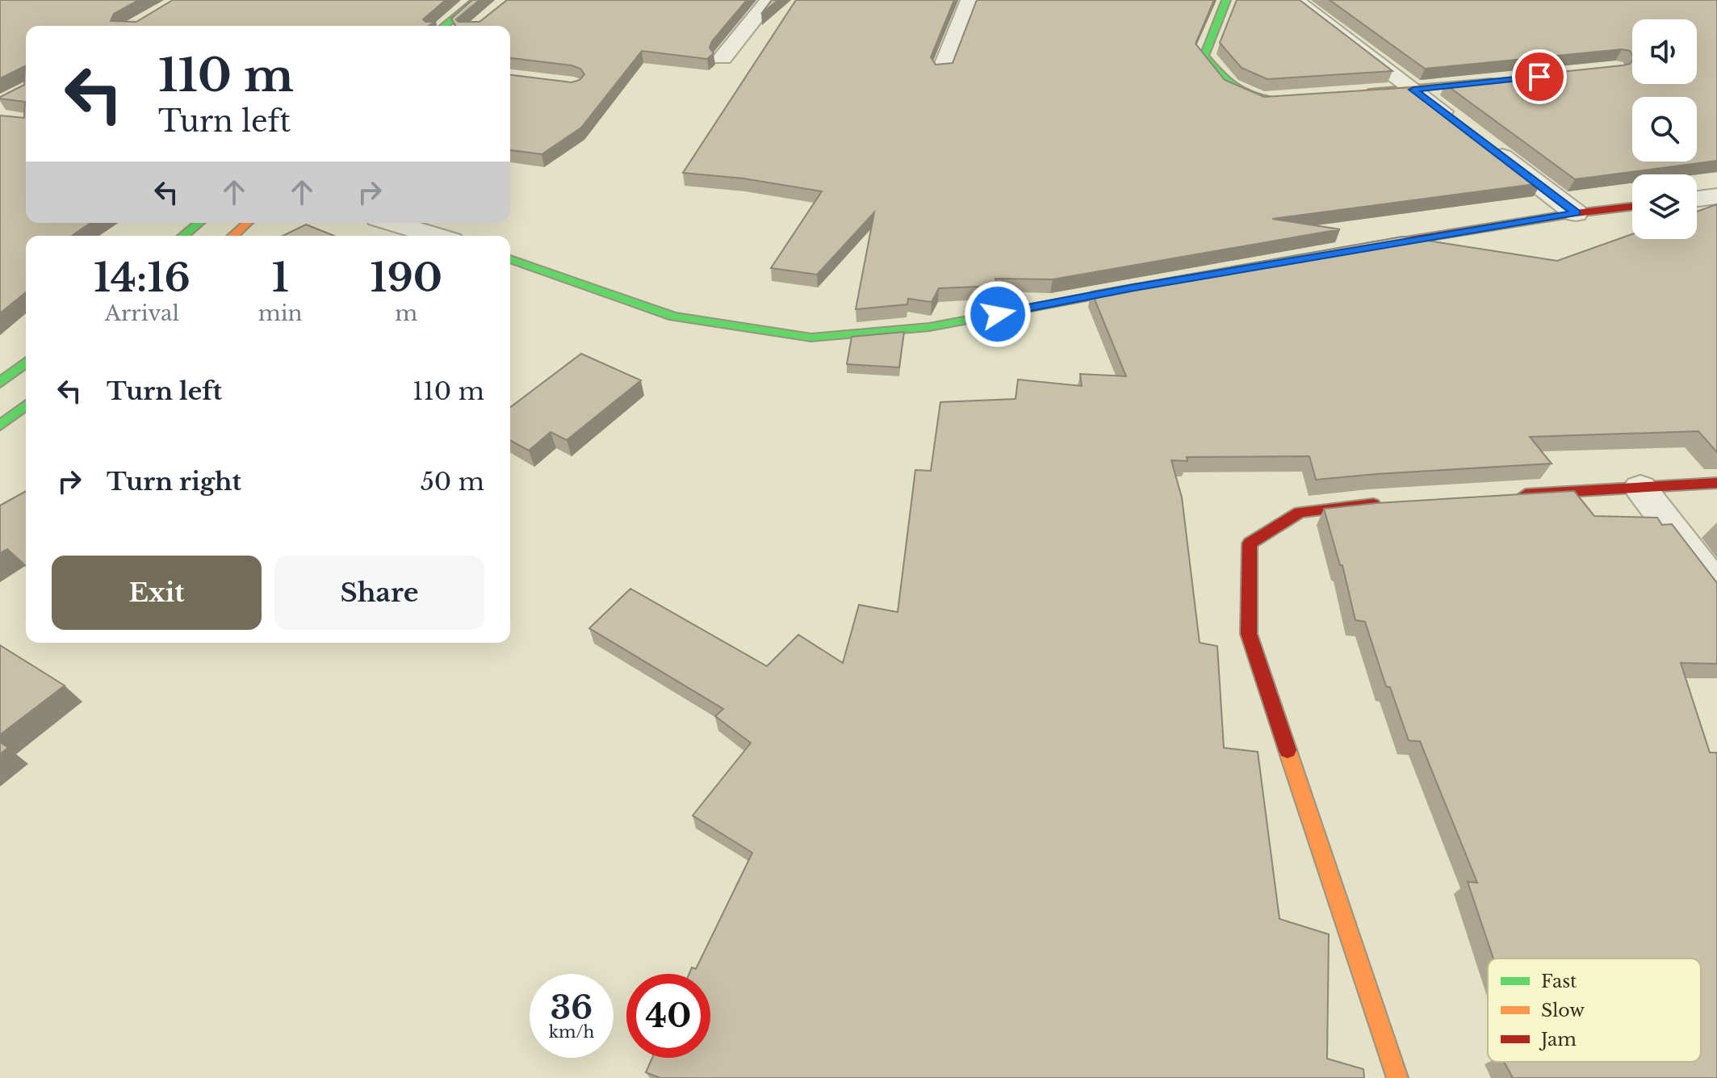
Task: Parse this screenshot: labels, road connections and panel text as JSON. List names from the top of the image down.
{
  "legend": ["Fast", "Slow", "Jam"],
  "page": {
    "turn": ["110 m", "Turn left"],
    "eta": [
      "14:16",
      "Arrival",
      "1",
      "min",
      "190",
      "m"
    ],
    "list": [
      {
        "name": "Turn left",
        "value": "110 m"
      },
      {
        "name": "Turn right",
        "value": "50 m"
      }
    ],
    "buttons": ["Exit", "Share"],
    "speed": "36 km/h",
    "limit": "40"
  }
}
